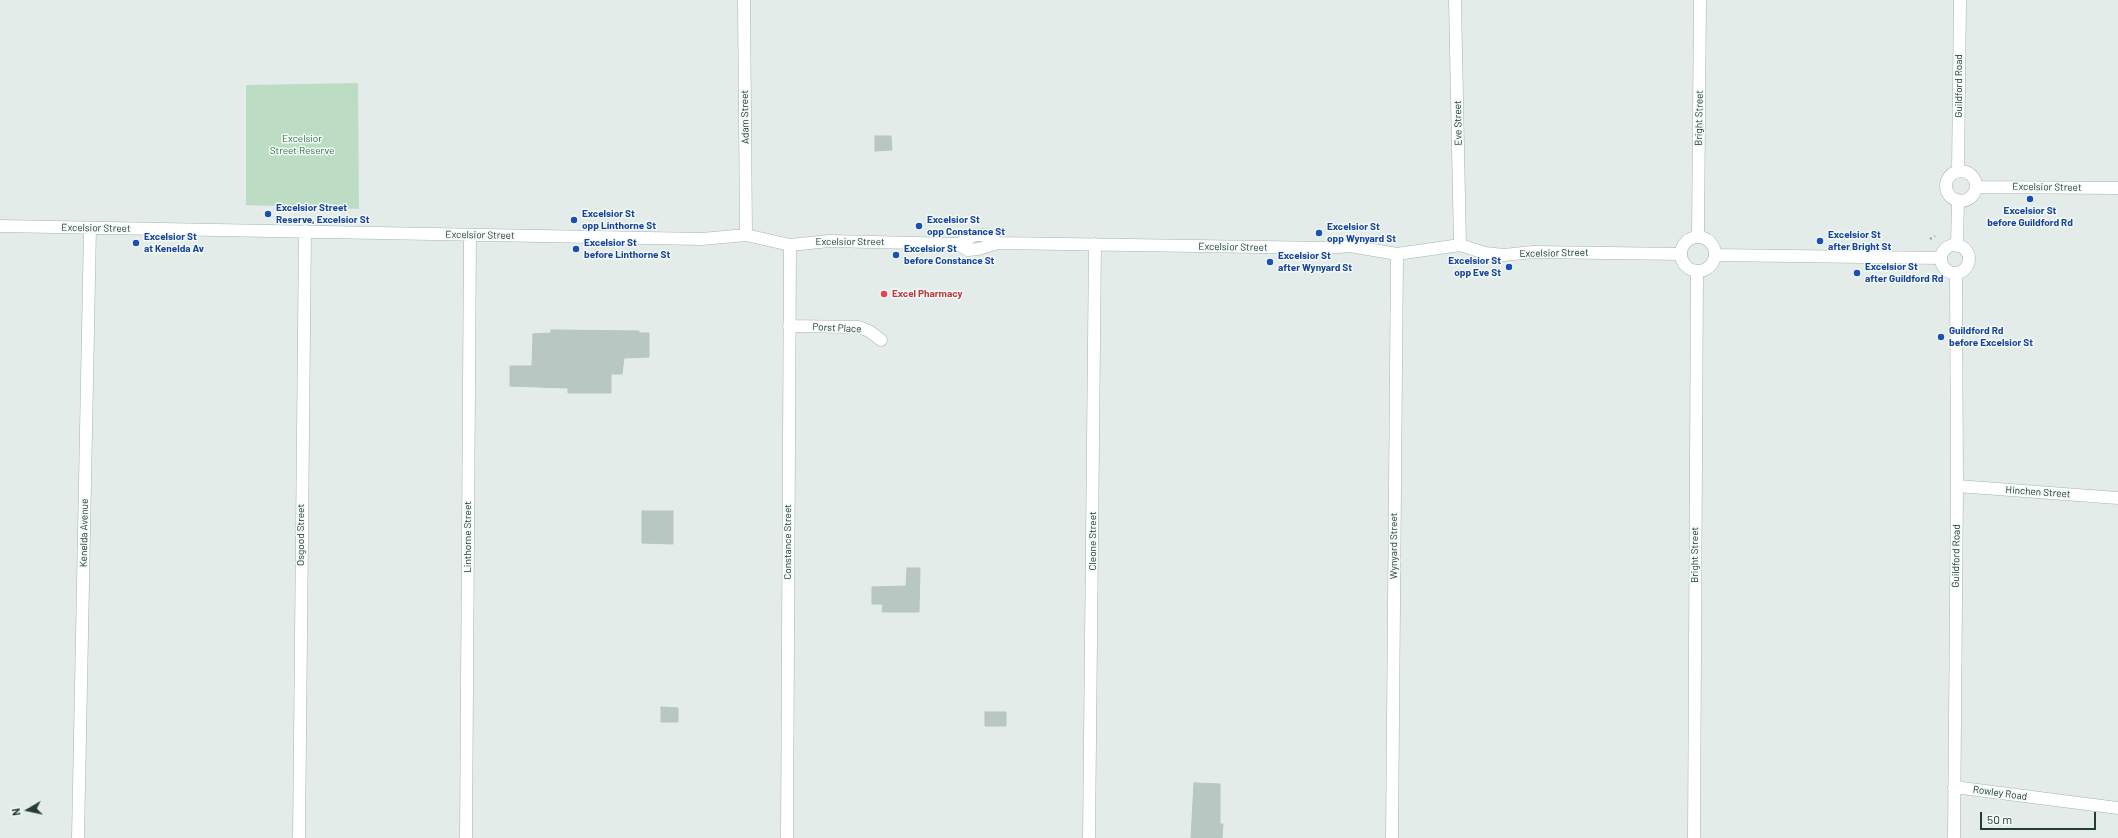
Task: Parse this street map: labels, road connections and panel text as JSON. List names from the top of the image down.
{
  "streets": {
    "street": [
      "Guildford Road",
      "Adam Street",
      "Bright Street",
      "Eve Street",
      "Excelsior Street",
      "Porst Place",
      "Hinchen Street",
      "Kenelda Avenue",
      "Osgood Street",
      "Linthorne Street",
      "Cleone Street",
      "Constance Street",
      "Wynyard Street",
      "Rowley Road"
    ]
  },
  "crossings": [
    ["Guildford Road", "Excelsior Street"],
    ["Guildford Road", "Hinchen Street"],
    ["Guildford Road", "Rowley Road"],
    ["Adam Street", "Excelsior Street"],
    ["Bright Street", "Excelsior Street"],
    ["Eve Street", "Excelsior Street"],
    ["Excelsior Street", "Kenelda Avenue"],
    ["Excelsior Street", "Osgood Street"],
    ["Excelsior Street", "Linthorne Street"],
    ["Excelsior Street", "Cleone Street"],
    ["Excelsior Street", "Constance Street"],
    ["Excelsior Street", "Wynyard Street"],
    ["Porst Place", "Constance Street"]
  ],
  "parks": ["Excelsior Street Reserve"],
  "places": [
    "Excelsior St before Guildford Rd",
    "Excelsior Street Reserve, Excelsior St",
    "Excelsior St opp Linthorne St",
    "Excelsior St opp Constance St",
    "Excelsior St opp Wynyard St",
    "Excelsior St after Bright St",
    "Excelsior St at Kenelda Av",
    "Excelsior St before Linthorne St",
    "Excelsior St before Constance St",
    "Excelsior St after Wynyard St",
    "Excelsior St opp Eve St",
    "Excelsior St after Guildford Rd",
    "Excel Pharmacy",
    "Guildford Rd before Excelsior St"
  ],
  "scale_bar": "50 m",
  "north": "left"
}
